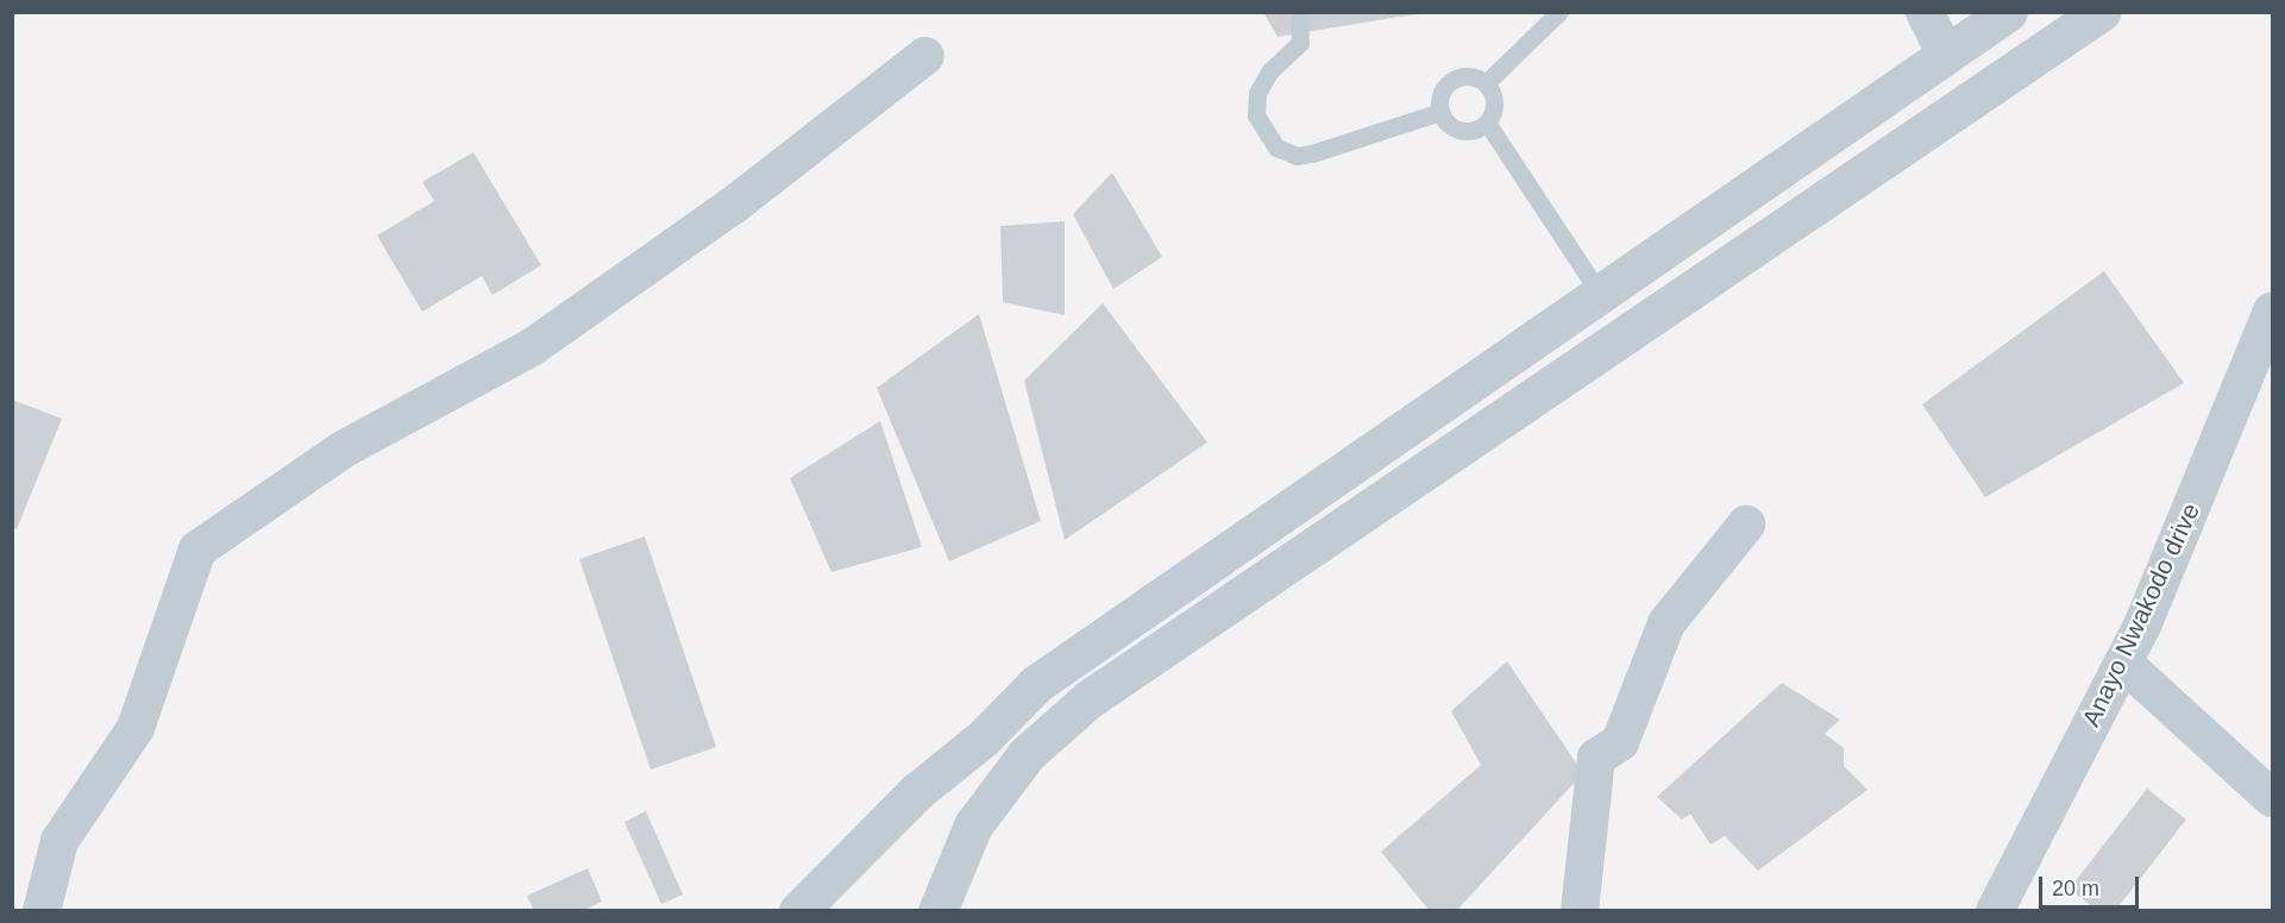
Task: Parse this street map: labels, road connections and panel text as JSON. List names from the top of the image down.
{
  "streets": {
    "street": ["Anayo Nwakodo drive"]
  },
  "scale_bar": "20 m"
}
